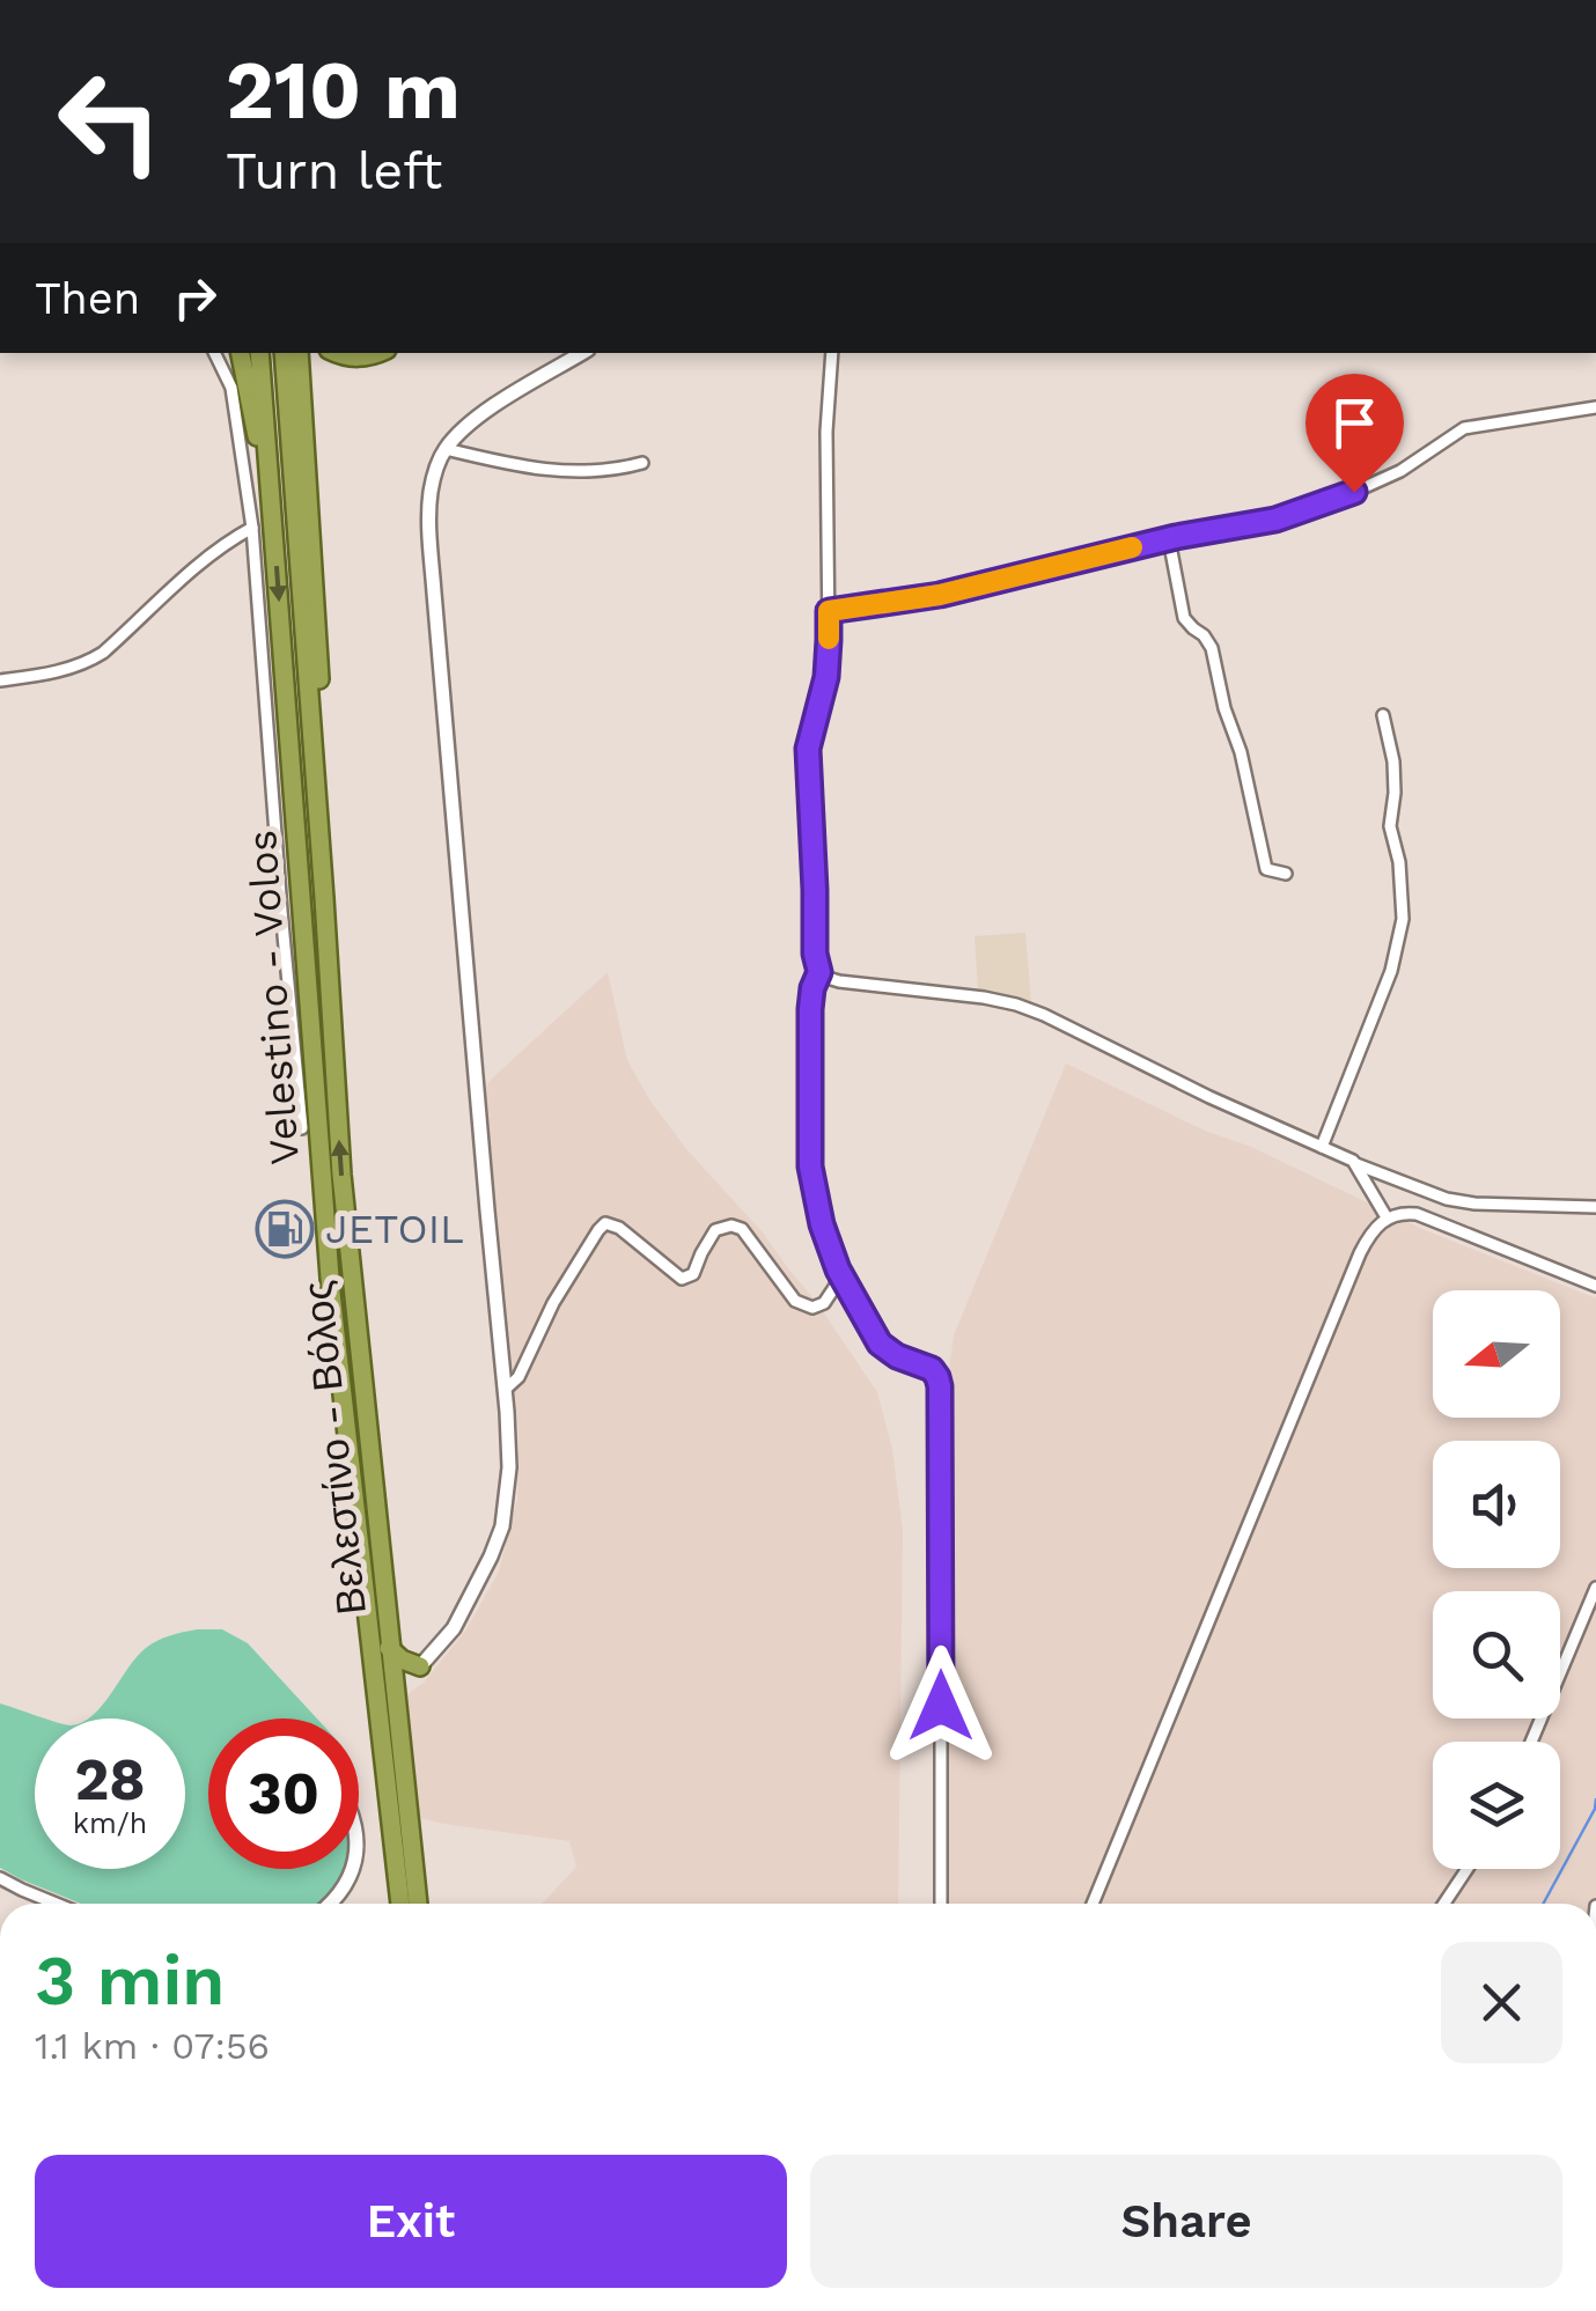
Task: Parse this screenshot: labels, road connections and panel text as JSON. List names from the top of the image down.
{
  "streets": {
    "highway": ["Velestino - Volos", "Βελεστίνο - Βόλος"]
  },
  "one_way": ["Βελεστίνο - Βόλος"],
  "places": {
    "fuel station": ["JETOIL"]
  },
  "north": "left",
  "page": {
    "turn": ["210 m", "Turn left"],
    "then": "Then",
    "speed": "28 km/h",
    "limit": "30",
    "heading": ["3 min", "1.1 km · 07:56"],
    "buttons": ["Exit", "Share"]
  }
}
